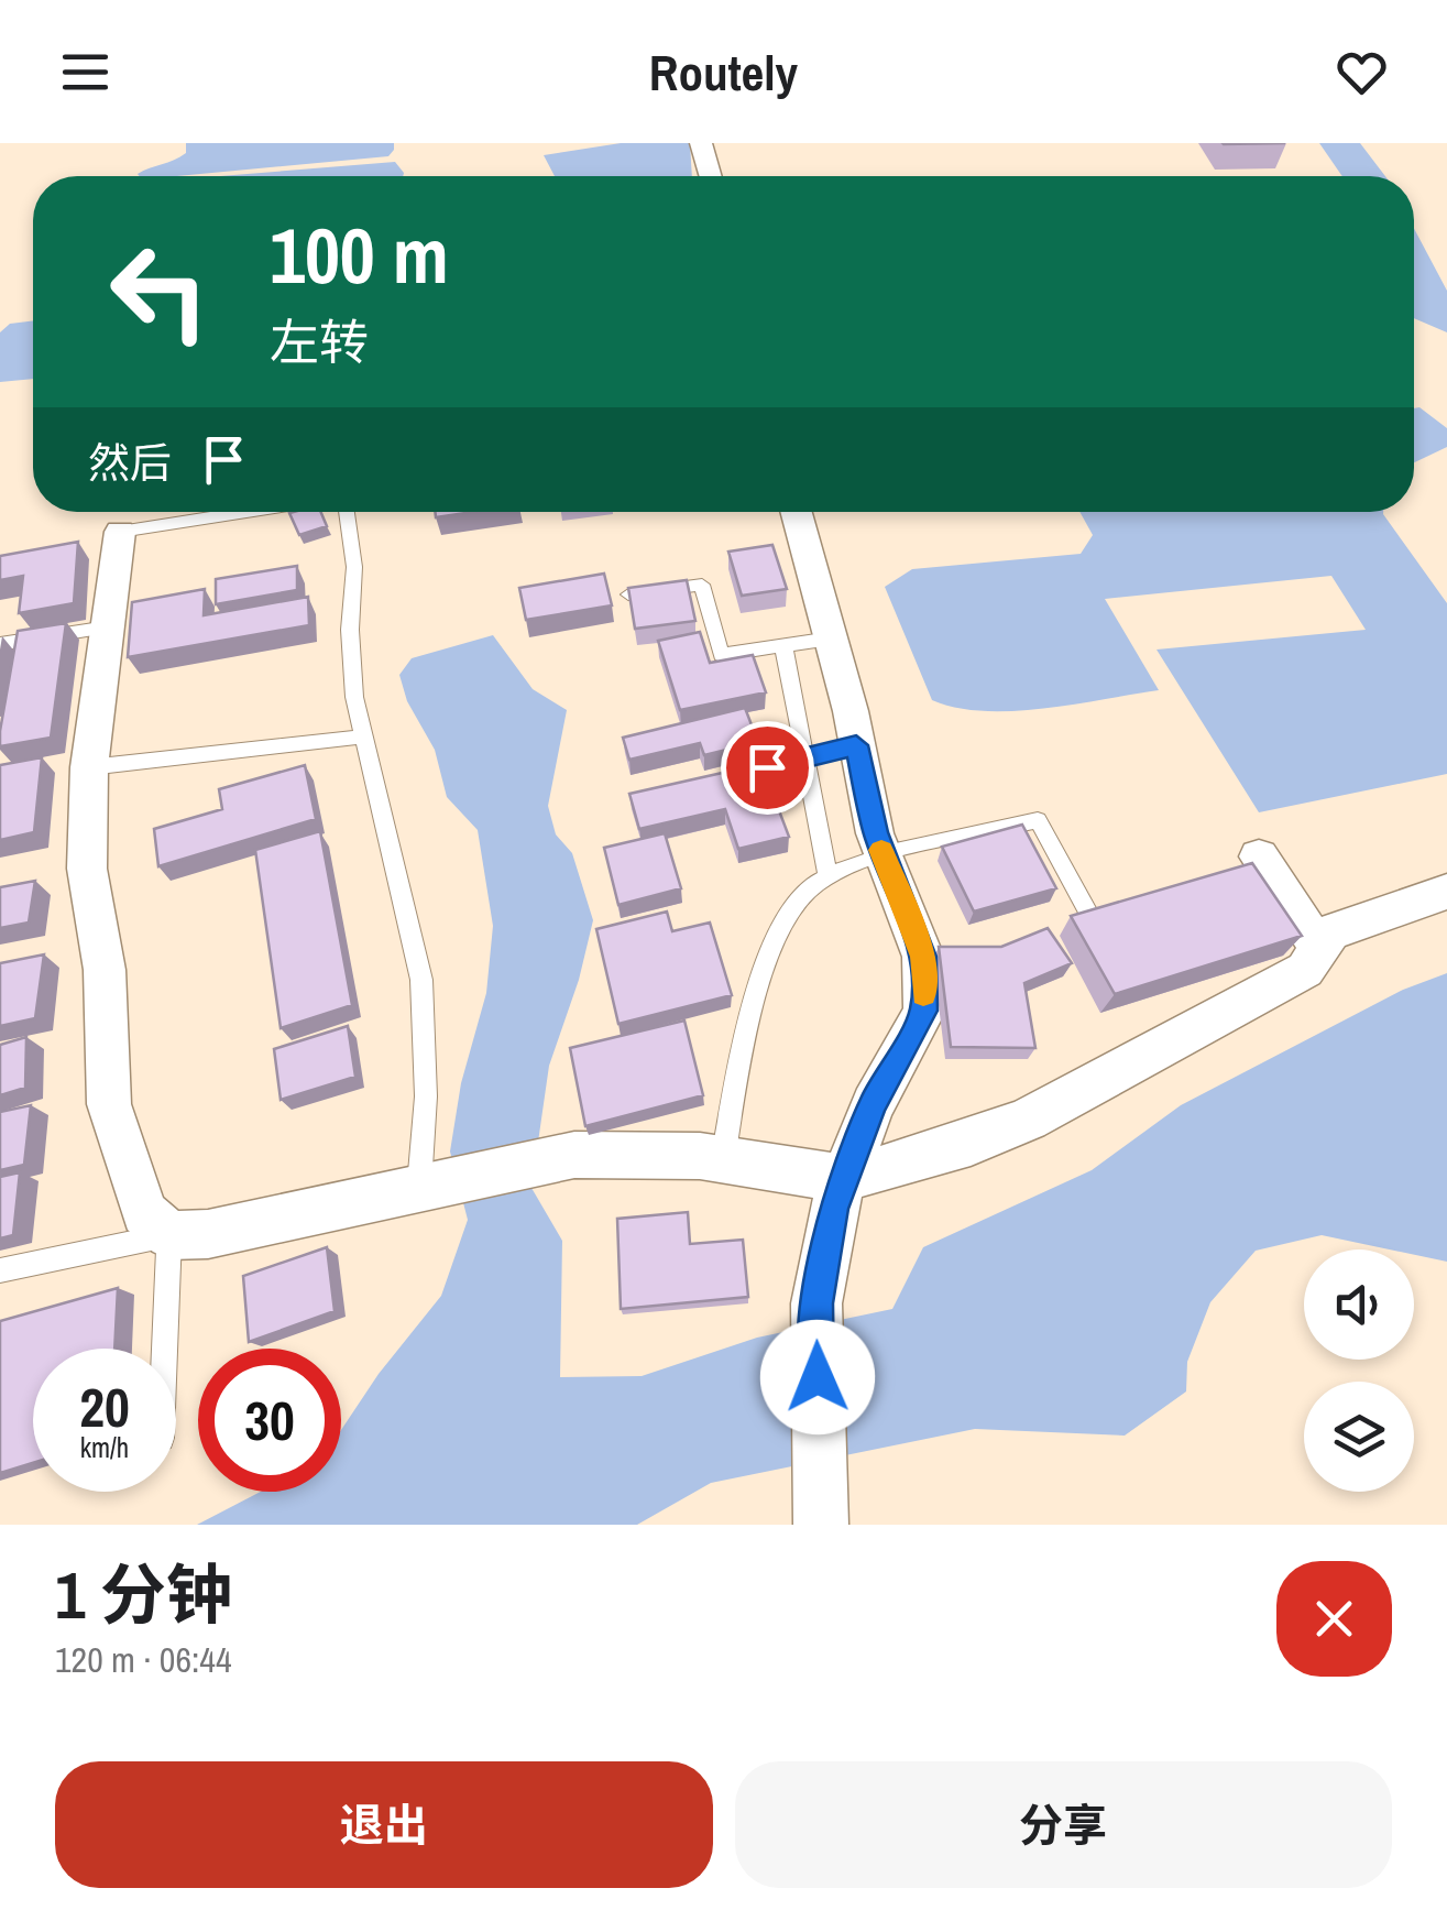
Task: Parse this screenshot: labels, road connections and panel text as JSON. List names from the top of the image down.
{
  "page": {
    "header": "Routely",
    "turn": ["100 m", "左转"],
    "then": "然后",
    "speed": "20 km/h",
    "limit": "30",
    "heading": ["1 分钟", "120 m · 06:44"],
    "buttons": ["退出", "分享"]
  }
}
